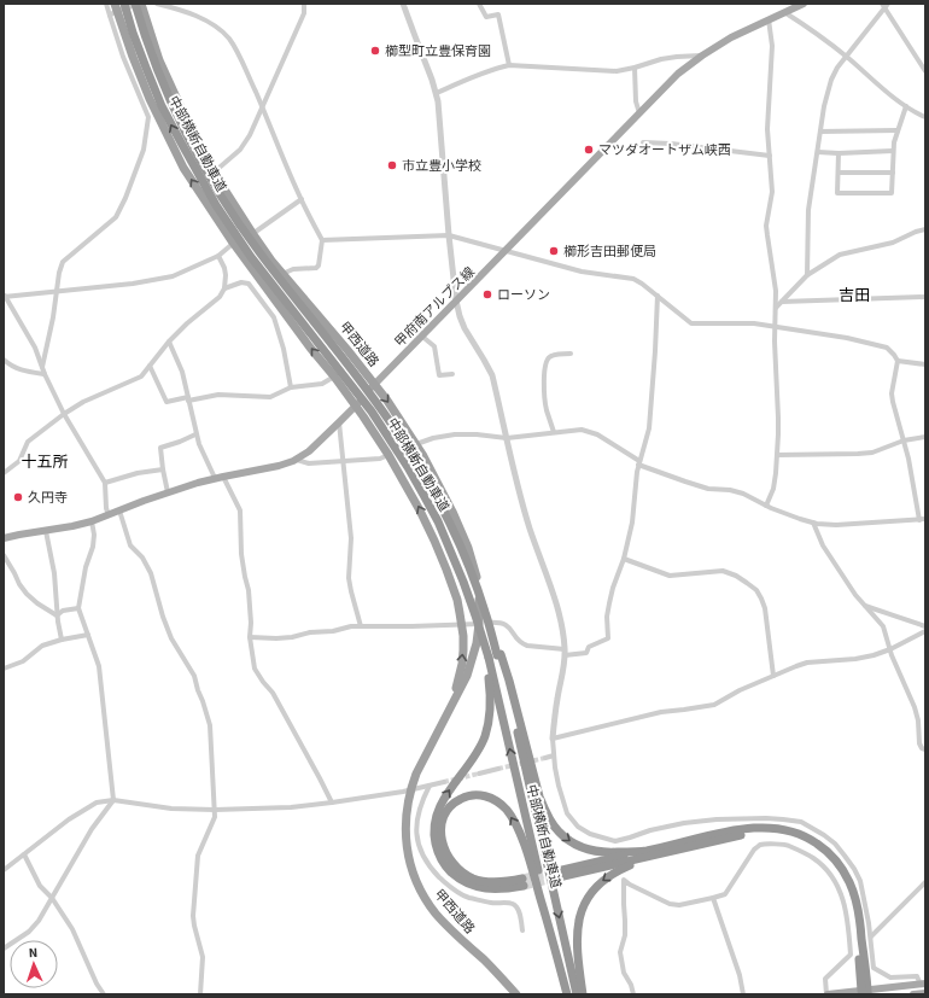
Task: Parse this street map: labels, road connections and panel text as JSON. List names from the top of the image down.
{
  "streets": {
    "highway": ["中部横断自動車道", "甲西道路"],
    "main road": ["甲府南アルプス線"]
  },
  "crossings": [
    ["甲府南アルプス線", "甲西道路"]
  ],
  "districts": ["吉田", "十五所"],
  "places": [
    "櫛型町立豊保育園",
    "マツダオートザム峡西",
    "市立豊小学校",
    "櫛形吉田郵便局",
    "ローソン",
    "久円寺"
  ],
  "north": "top"
}
